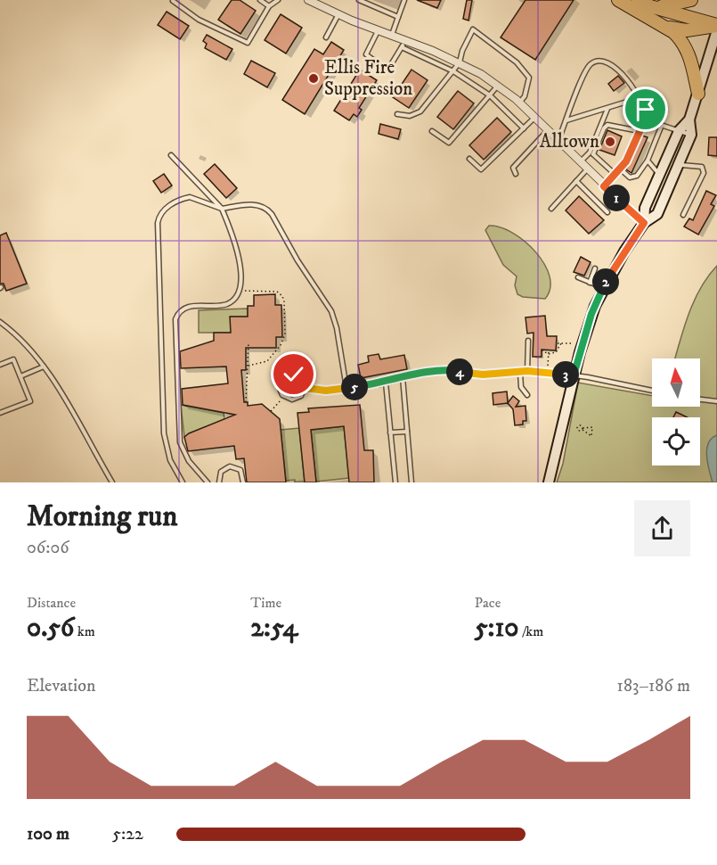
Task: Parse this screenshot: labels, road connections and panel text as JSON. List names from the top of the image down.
{
  "places": ["Ellis Fire Suppression", "Alltown"],
  "north": "top",
  "page": {
    "pins": [
      "1",
      "2",
      "4",
      "3",
      "5"
    ],
    "heading": ["Morning run", "06:06"],
    "stats": [
      ["Distance", "0.56 km"],
      ["Time", "2:54"],
      ["Pace", "5:10 /km"]
    ],
    "chart": ["Elevation", "183–186 m"],
    "list": [
      {
        "name": "100 m",
        "note": "5:22"
      }
    ]
  }
}
